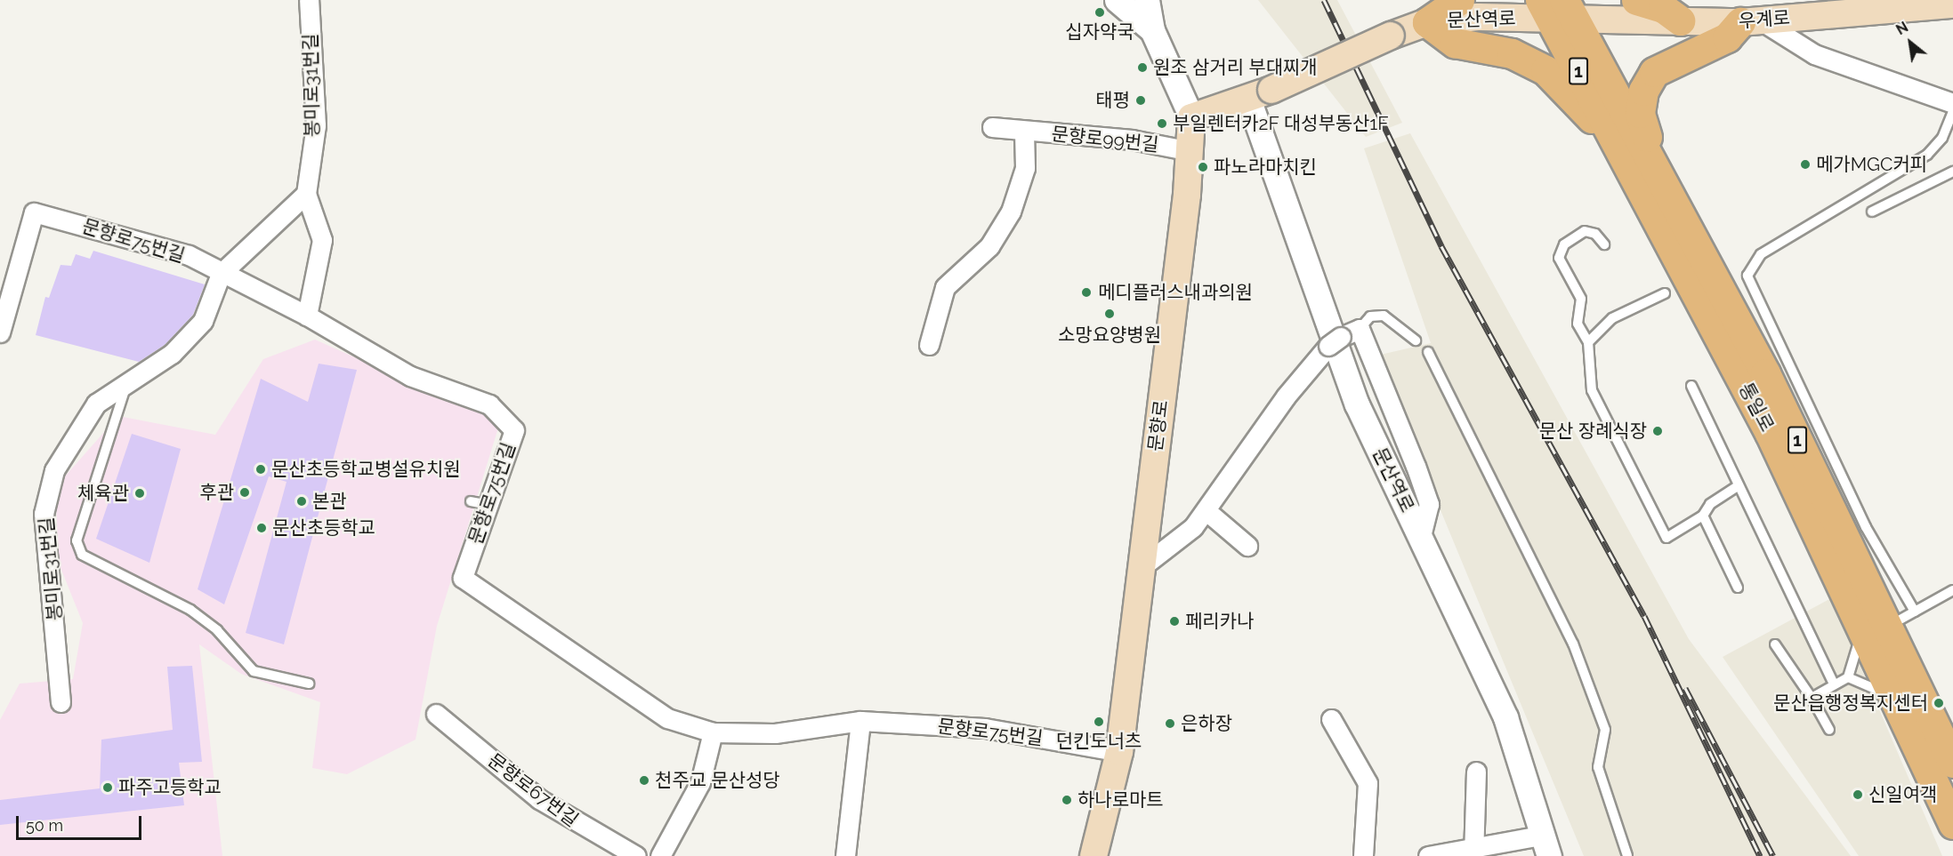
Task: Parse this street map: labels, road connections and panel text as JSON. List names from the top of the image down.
{
  "streets": {
    "main road": [
      "문산역로",
      "우계로",
      "1",
      "통일로",
      "문향로"
    ],
    "street": [
      "봉미로31번길",
      "문향로99번길",
      "문향로75번길",
      "문향로67번길"
    ]
  },
  "crossings": [
    ["문산역로", "우계로"],
    ["문산역로", "통일로"],
    ["문산역로", "문향로"],
    ["우계로", "통일로"],
    ["봉미로31번길", "문향로75번길"],
    ["문향로99번길", "문향로"],
    ["문향로75번길", "문향로"]
  ],
  "places": [
    "십자약국",
    "원조 삼거리 부대찌개",
    "태평",
    "부일렌터카2F 대성부동산1F",
    "메가MGC커피",
    "파노라마치킨",
    "메디플러스내과의원",
    "소망요양병원",
    "문산 장례식장",
    "문산초등학교병설유치원",
    "후관",
    "체육관",
    "본관",
    "문산초등학교",
    "페리카나",
    "문산읍행정복지센터",
    "던킨도너츠",
    "은하장",
    "천주교 문산성당",
    "파주고등학교",
    "신일여객",
    "하나로마트"
  ],
  "scale_bar": "50 m",
  "north": "top left"
}
